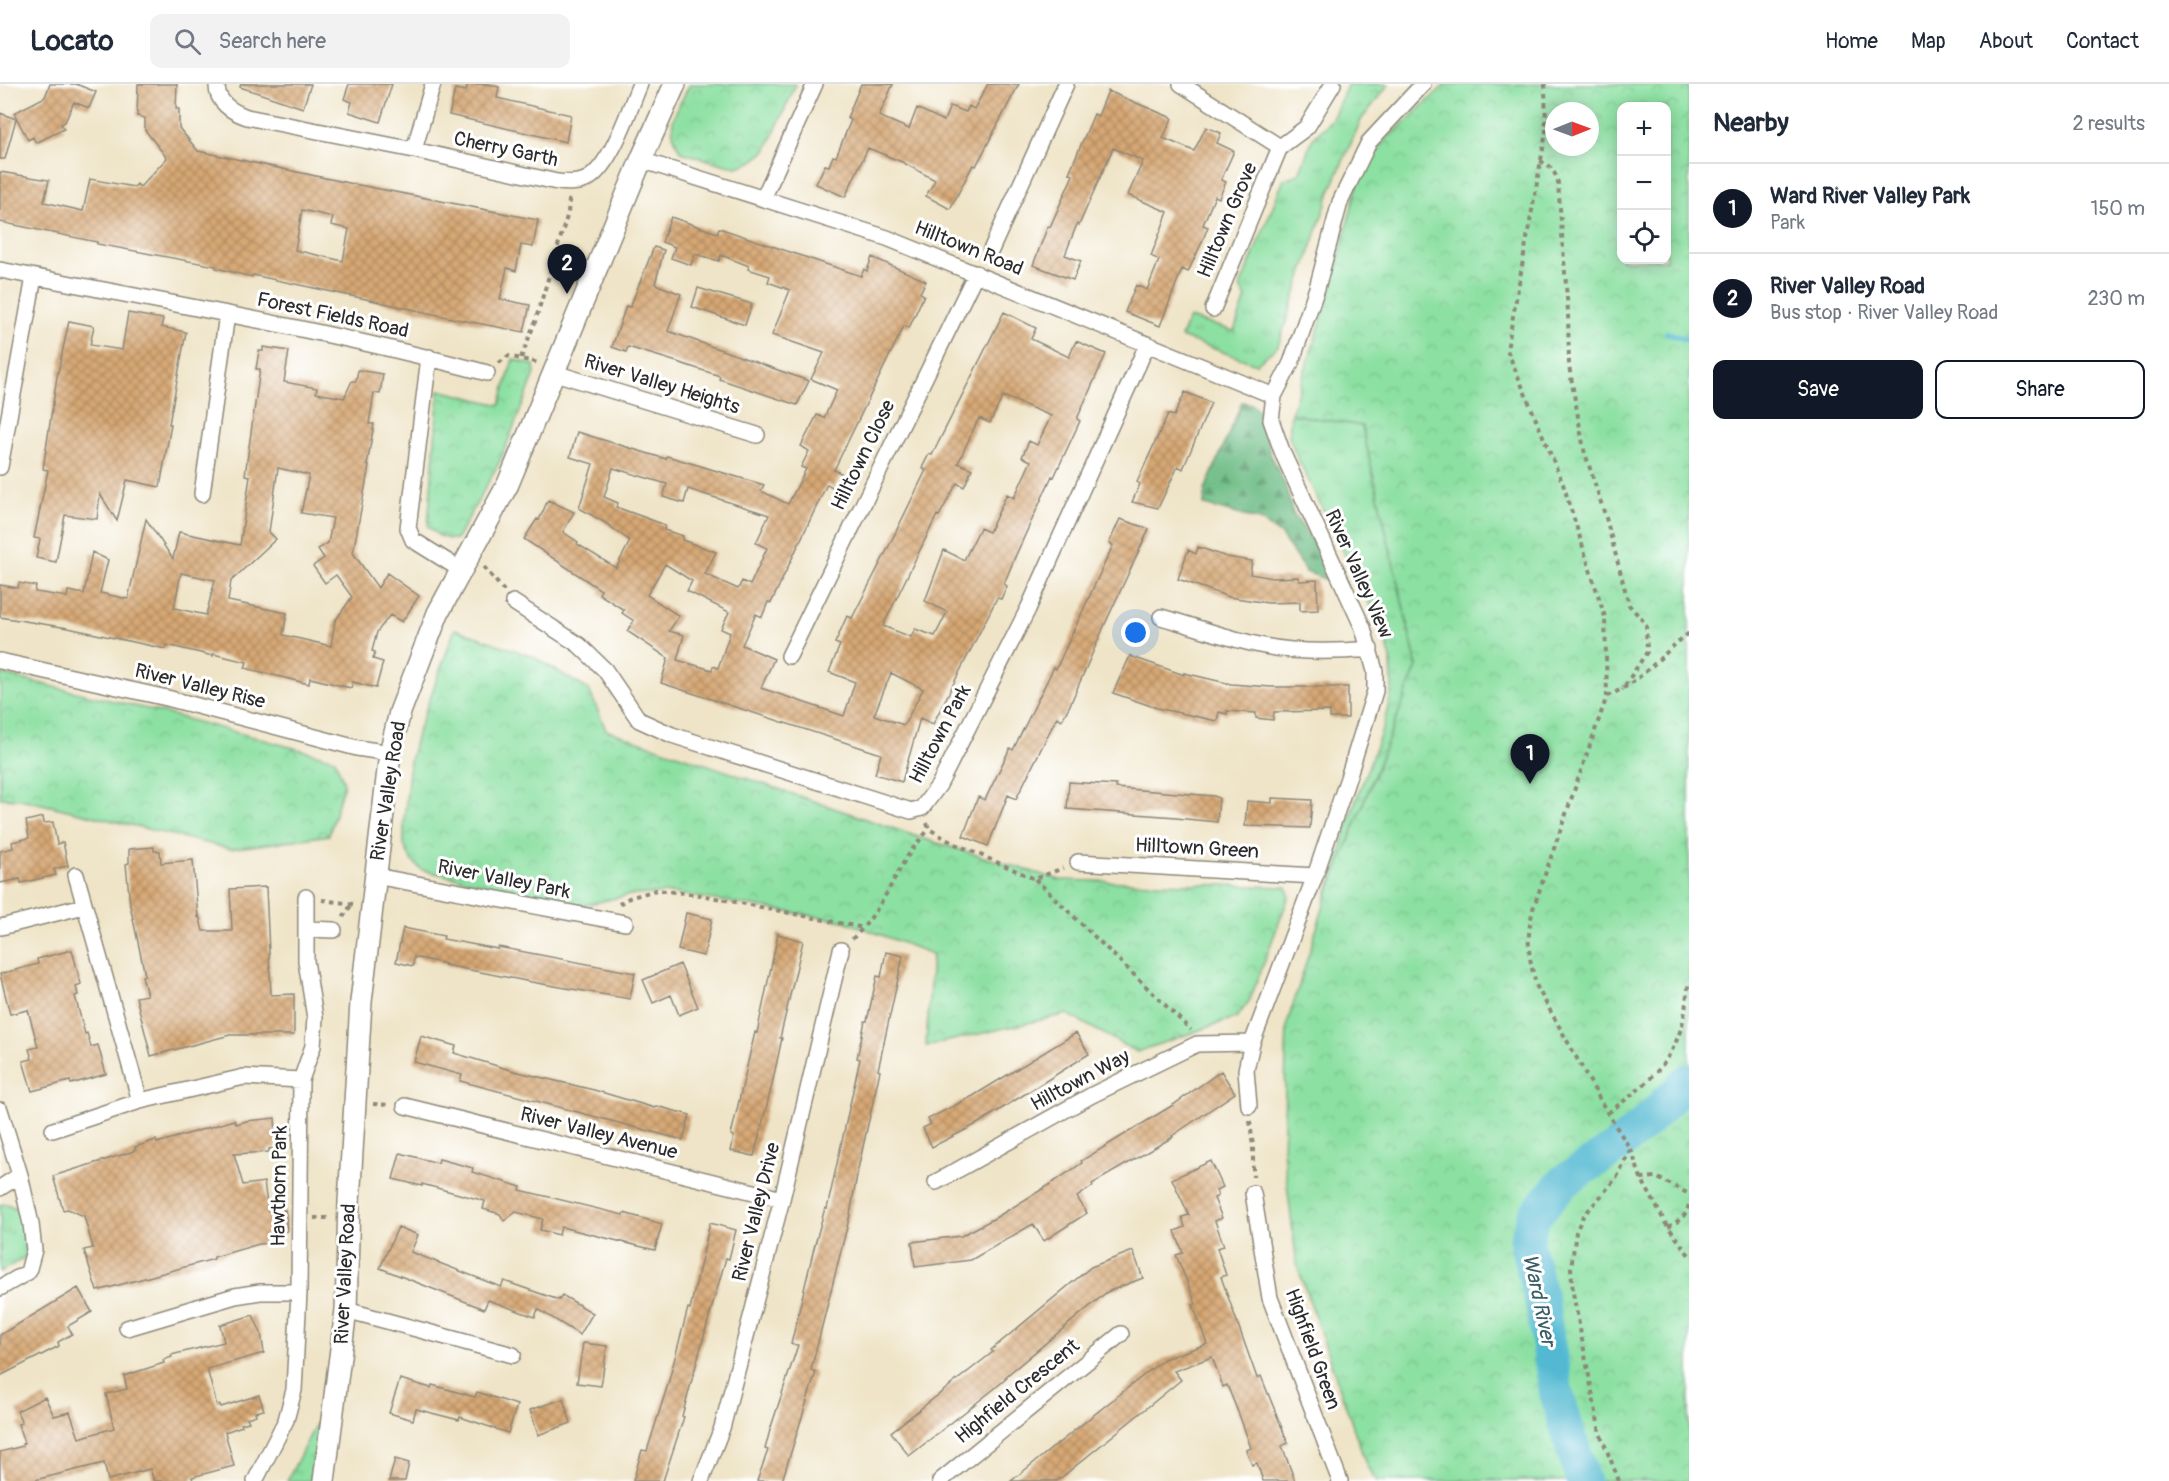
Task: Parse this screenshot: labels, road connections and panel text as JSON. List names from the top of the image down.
{
  "streets": {
    "street": [
      "Cherry Garth",
      "Hilltown Grove",
      "Hilltown Road",
      "Forest Fields Road",
      "River Valley Heights",
      "Hilltown Close",
      "River Valley View",
      "River Valley Rise",
      "Hilltown Park",
      "River Valley Road",
      "Hilltown Green",
      "River Valley Park",
      "Hilltown Way",
      "River Valley Avenue",
      "Hawthorn Park",
      "River Valley Drive",
      "Highfield Green",
      "Highfield Crescent"
    ]
  },
  "crossings": [
    ["Hilltown Road", "Hilltown Close"],
    ["Hilltown Road", "River Valley View"],
    ["Hilltown Road", "Hilltown Park"],
    ["Hilltown Road", "River Valley Road"],
    ["Forest Fields Road", "River Valley Road"],
    ["River Valley Heights", "River Valley Road"],
    ["River Valley View", "Hilltown Green"],
    ["River Valley View", "Hilltown Way"],
    ["River Valley Rise", "River Valley Road"],
    ["River Valley Road", "River Valley Park"],
    ["River Valley Avenue", "River Valley Drive"]
  ],
  "water": ["Ward River"],
  "north": "right",
  "page": {
    "header": "Locato",
    "search": "Search here",
    "nav": [
      "Home",
      "Map",
      "About",
      "Contact"
    ],
    "heading": ["Nearby", "2 results"],
    "map_buttons": ["+", "−"],
    "list": [
      {
        "mark": "1",
        "name": "Ward River Valley Park",
        "note": "Park",
        "value": "150 m"
      },
      {
        "mark": "2",
        "name": "River Valley Road",
        "note": "Bus stop · River Valley Road",
        "value": "230 m"
      }
    ],
    "pins": ["2", "1"],
    "buttons": ["Save", "Share"]
  }
}
